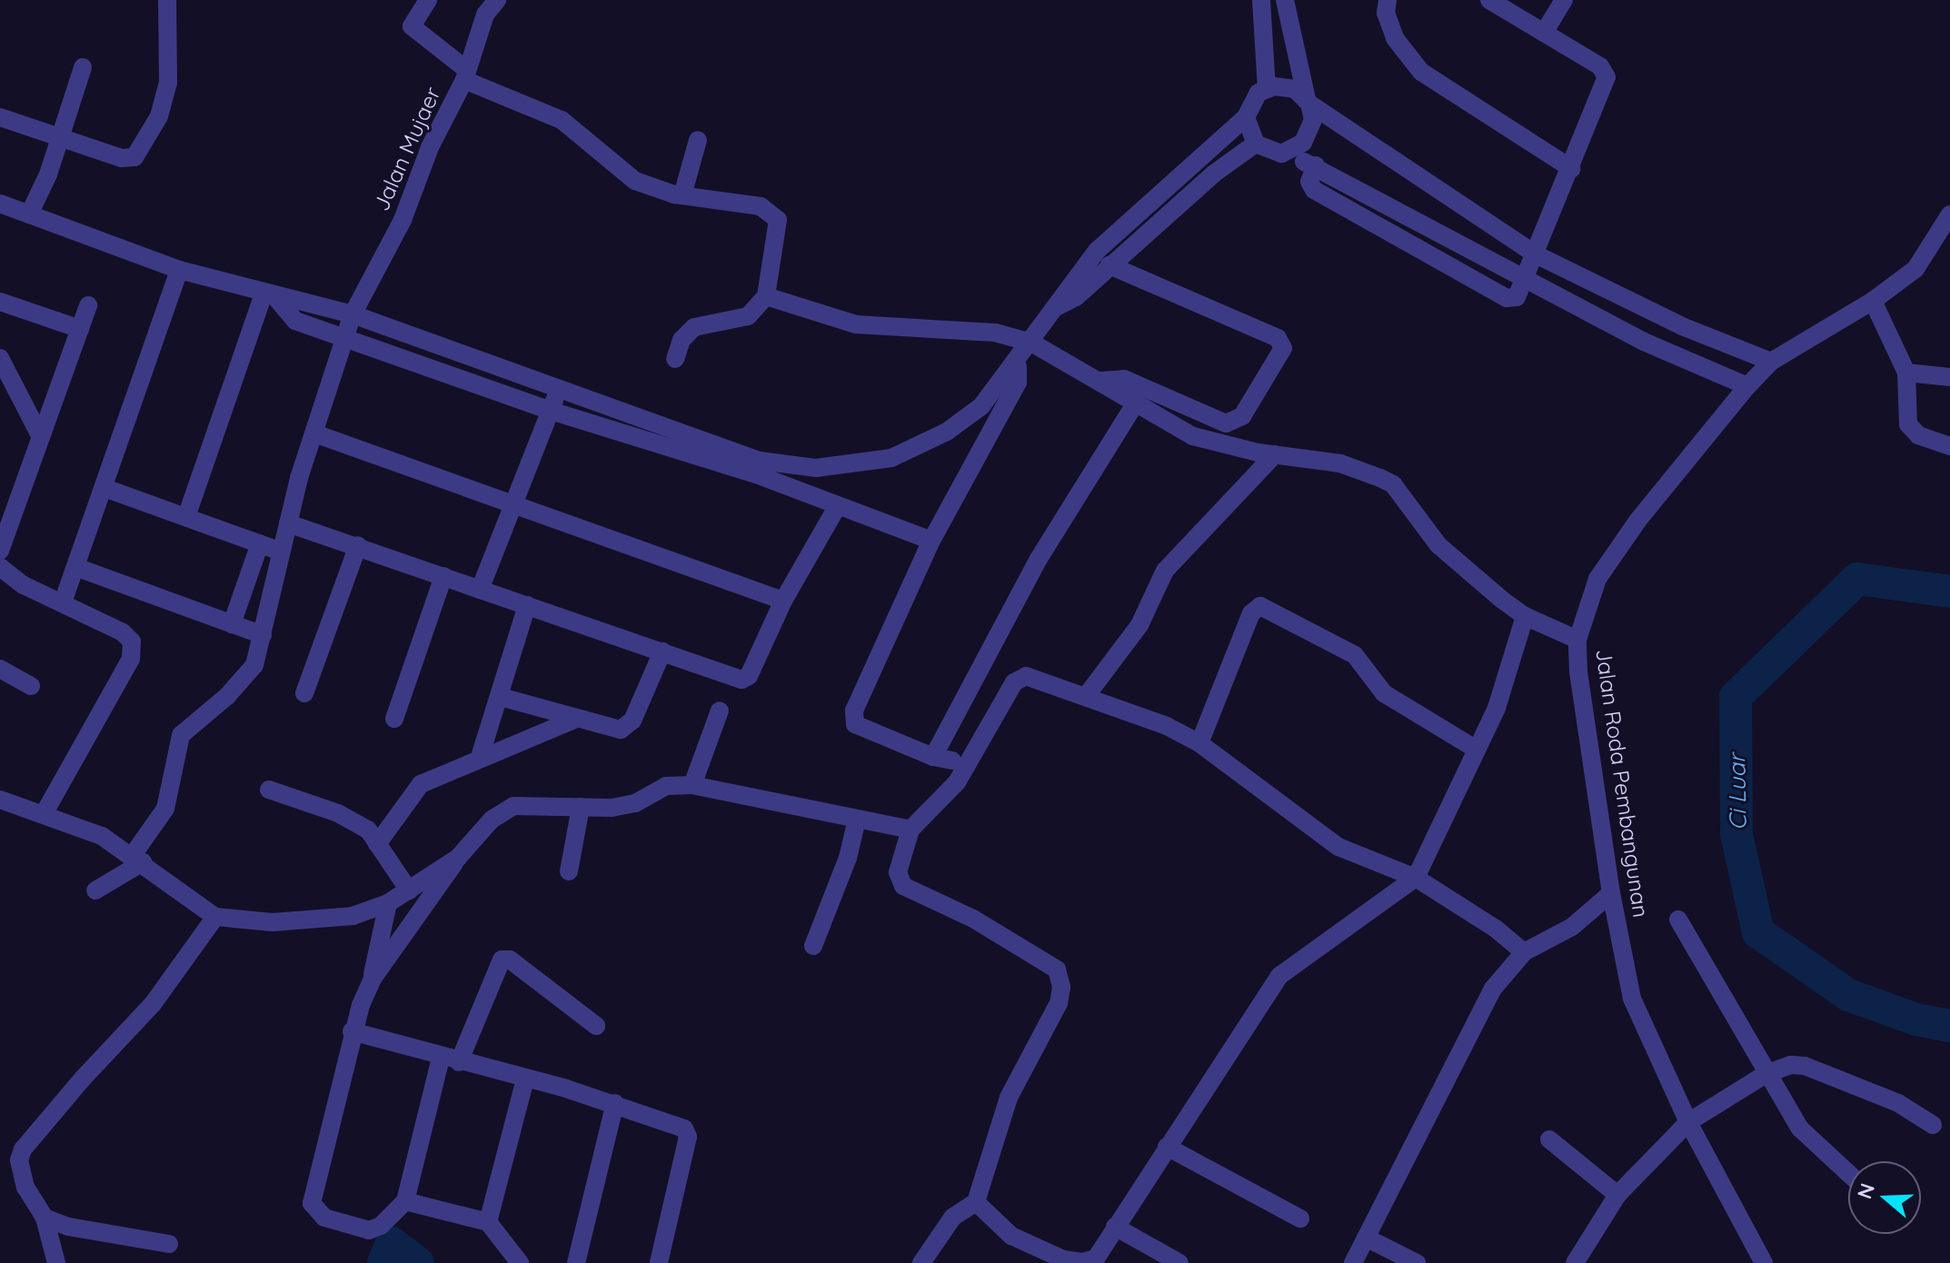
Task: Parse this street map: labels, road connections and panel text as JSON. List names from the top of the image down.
{
  "streets": {
    "street": ["Jalan Mujaer", "Jalan Roda Pembangunan"]
  },
  "water": ["Ci Luar"],
  "north": "left"
}
